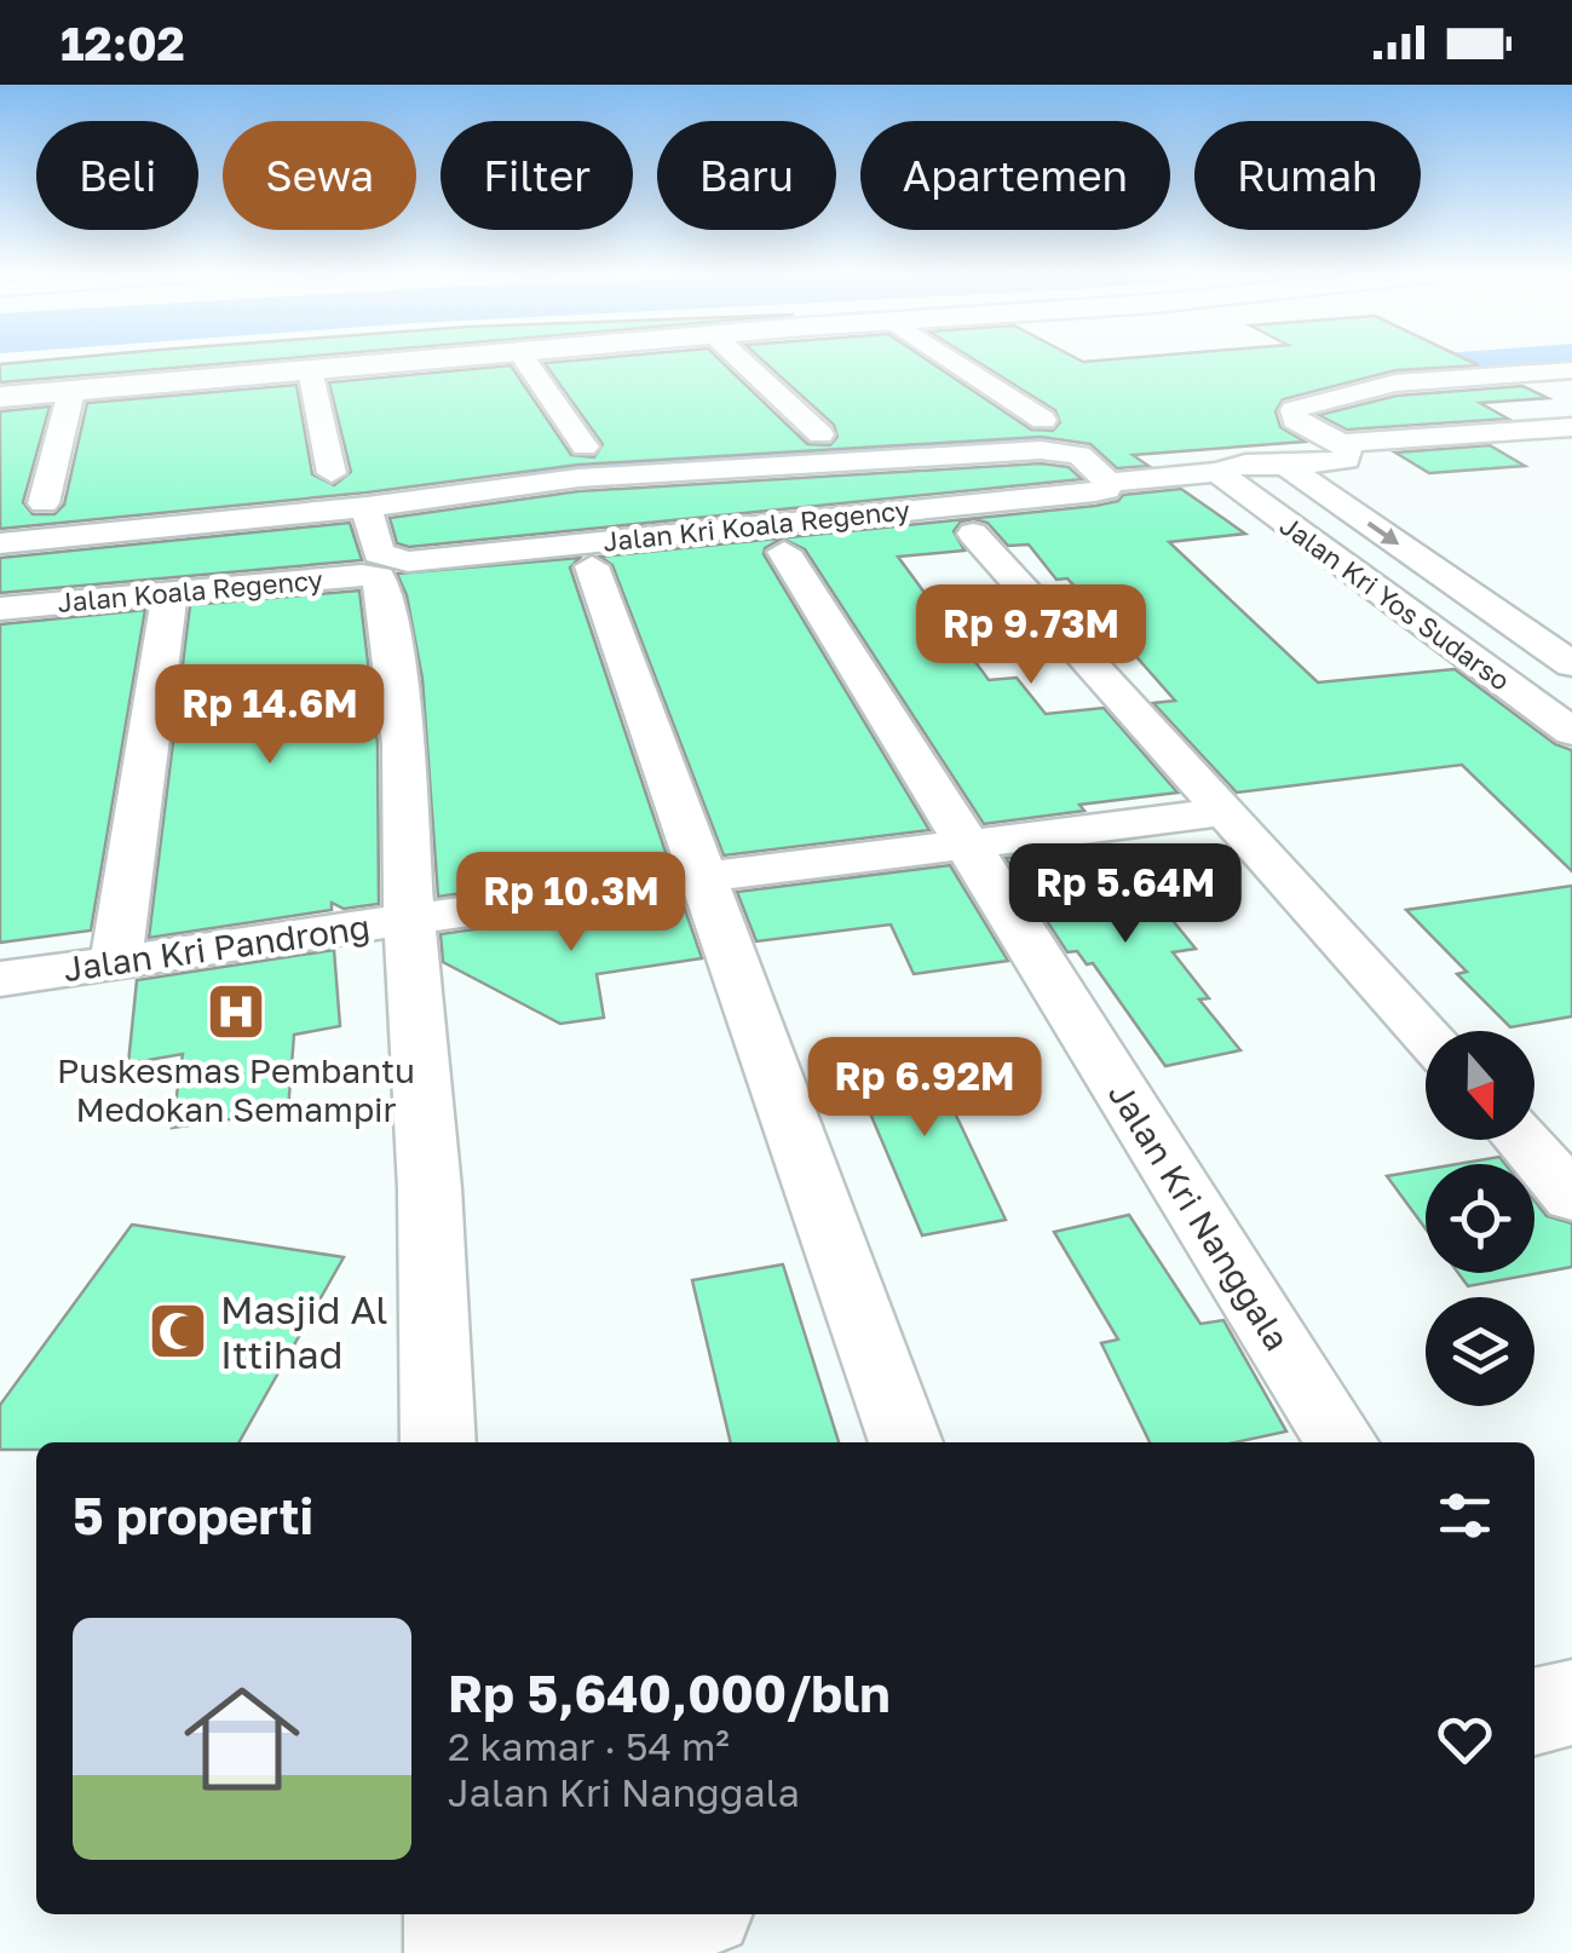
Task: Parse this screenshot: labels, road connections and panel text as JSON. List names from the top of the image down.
{
  "streets": {
    "street": [
      "Jalan Kri Koala Regency",
      "Jalan Koala Regency",
      "Jalan Kri Yos Sudarso",
      "Jalan Kri Pandrong",
      "Jalan Kri Nanggala"
    ]
  },
  "crossings": [
    ["Jalan Kri Koala Regency", "Jalan Koala Regency"],
    ["Jalan Kri Koala Regency", "Jalan Kri Yos Sudarso"],
    ["Jalan Kri Pandrong", "Jalan Kri Nanggala"]
  ],
  "places": {
    "hospital": ["Puskesmas Pembantu Medokan Semampir"],
    "mosque": ["Masjid Al Ittihad"]
  },
  "north": "bottom",
  "page": {
    "status": "12:02",
    "chip": [
      "Beli",
      "Sewa",
      "Filter",
      "Baru",
      "Apartemen",
      "Rumah"
    ],
    "price": [
      "Rp 9.73M",
      "Rp 14.6M",
      "Rp 5.64M",
      "Rp 10.3M",
      "Rp 6.92M"
    ],
    "heading": "5 properti",
    "list": [
      {
        "name": "Rp 5,640,000/bln",
        "note": "2 kamar · 54 m² · Jalan Kri Nanggala"
      }
    ]
  }
}
